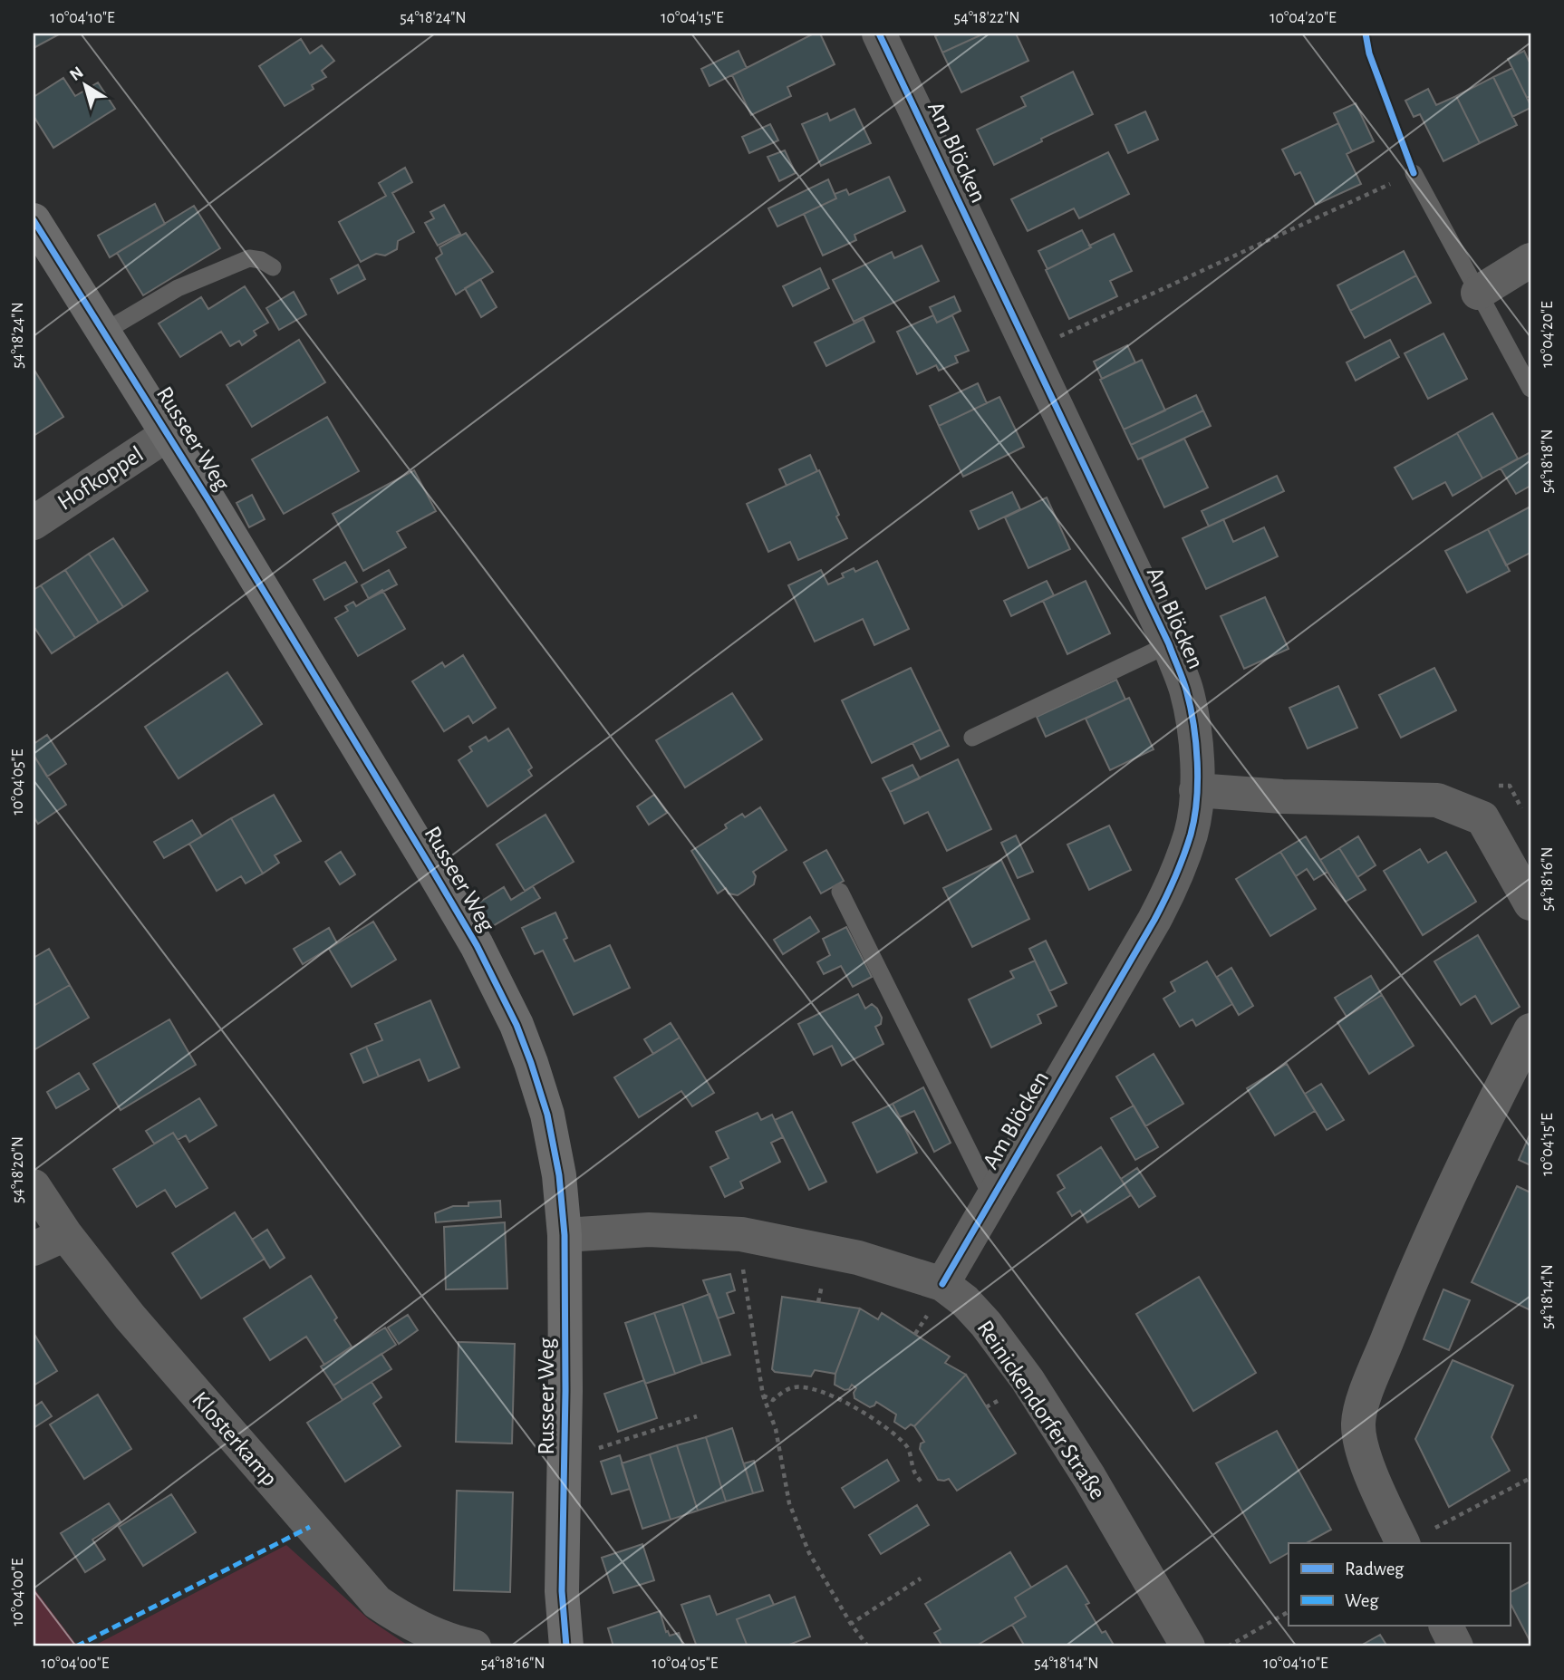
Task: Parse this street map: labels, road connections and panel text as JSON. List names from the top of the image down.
{
  "streets": {
    "street": [
      "Am Blöcken",
      "Russeer Weg",
      "Hofkoppel",
      "Reinickendorfer Straße",
      "Klosterkamp"
    ]
  },
  "crossings": [
    ["Am Blöcken", "Reinickendorfer Straße"],
    ["Russeer Weg", "Hofkoppel"],
    ["Russeer Weg", "Reinickendorfer Straße"]
  ],
  "legend": ["Radweg", "Weg"],
  "north": "top left",
  "coordinates": [
    "10°04'10\"E",
    "54°18'24\"N",
    "10°04'15\"E",
    "54°18'22\"N",
    "10°04'20\"E",
    "54°18'18\"N",
    "10°04'05\"E",
    "54°18'16\"N",
    "54°18'20\"N",
    "54°18'14\"N",
    "10°04'00\"E"
  ]
}
